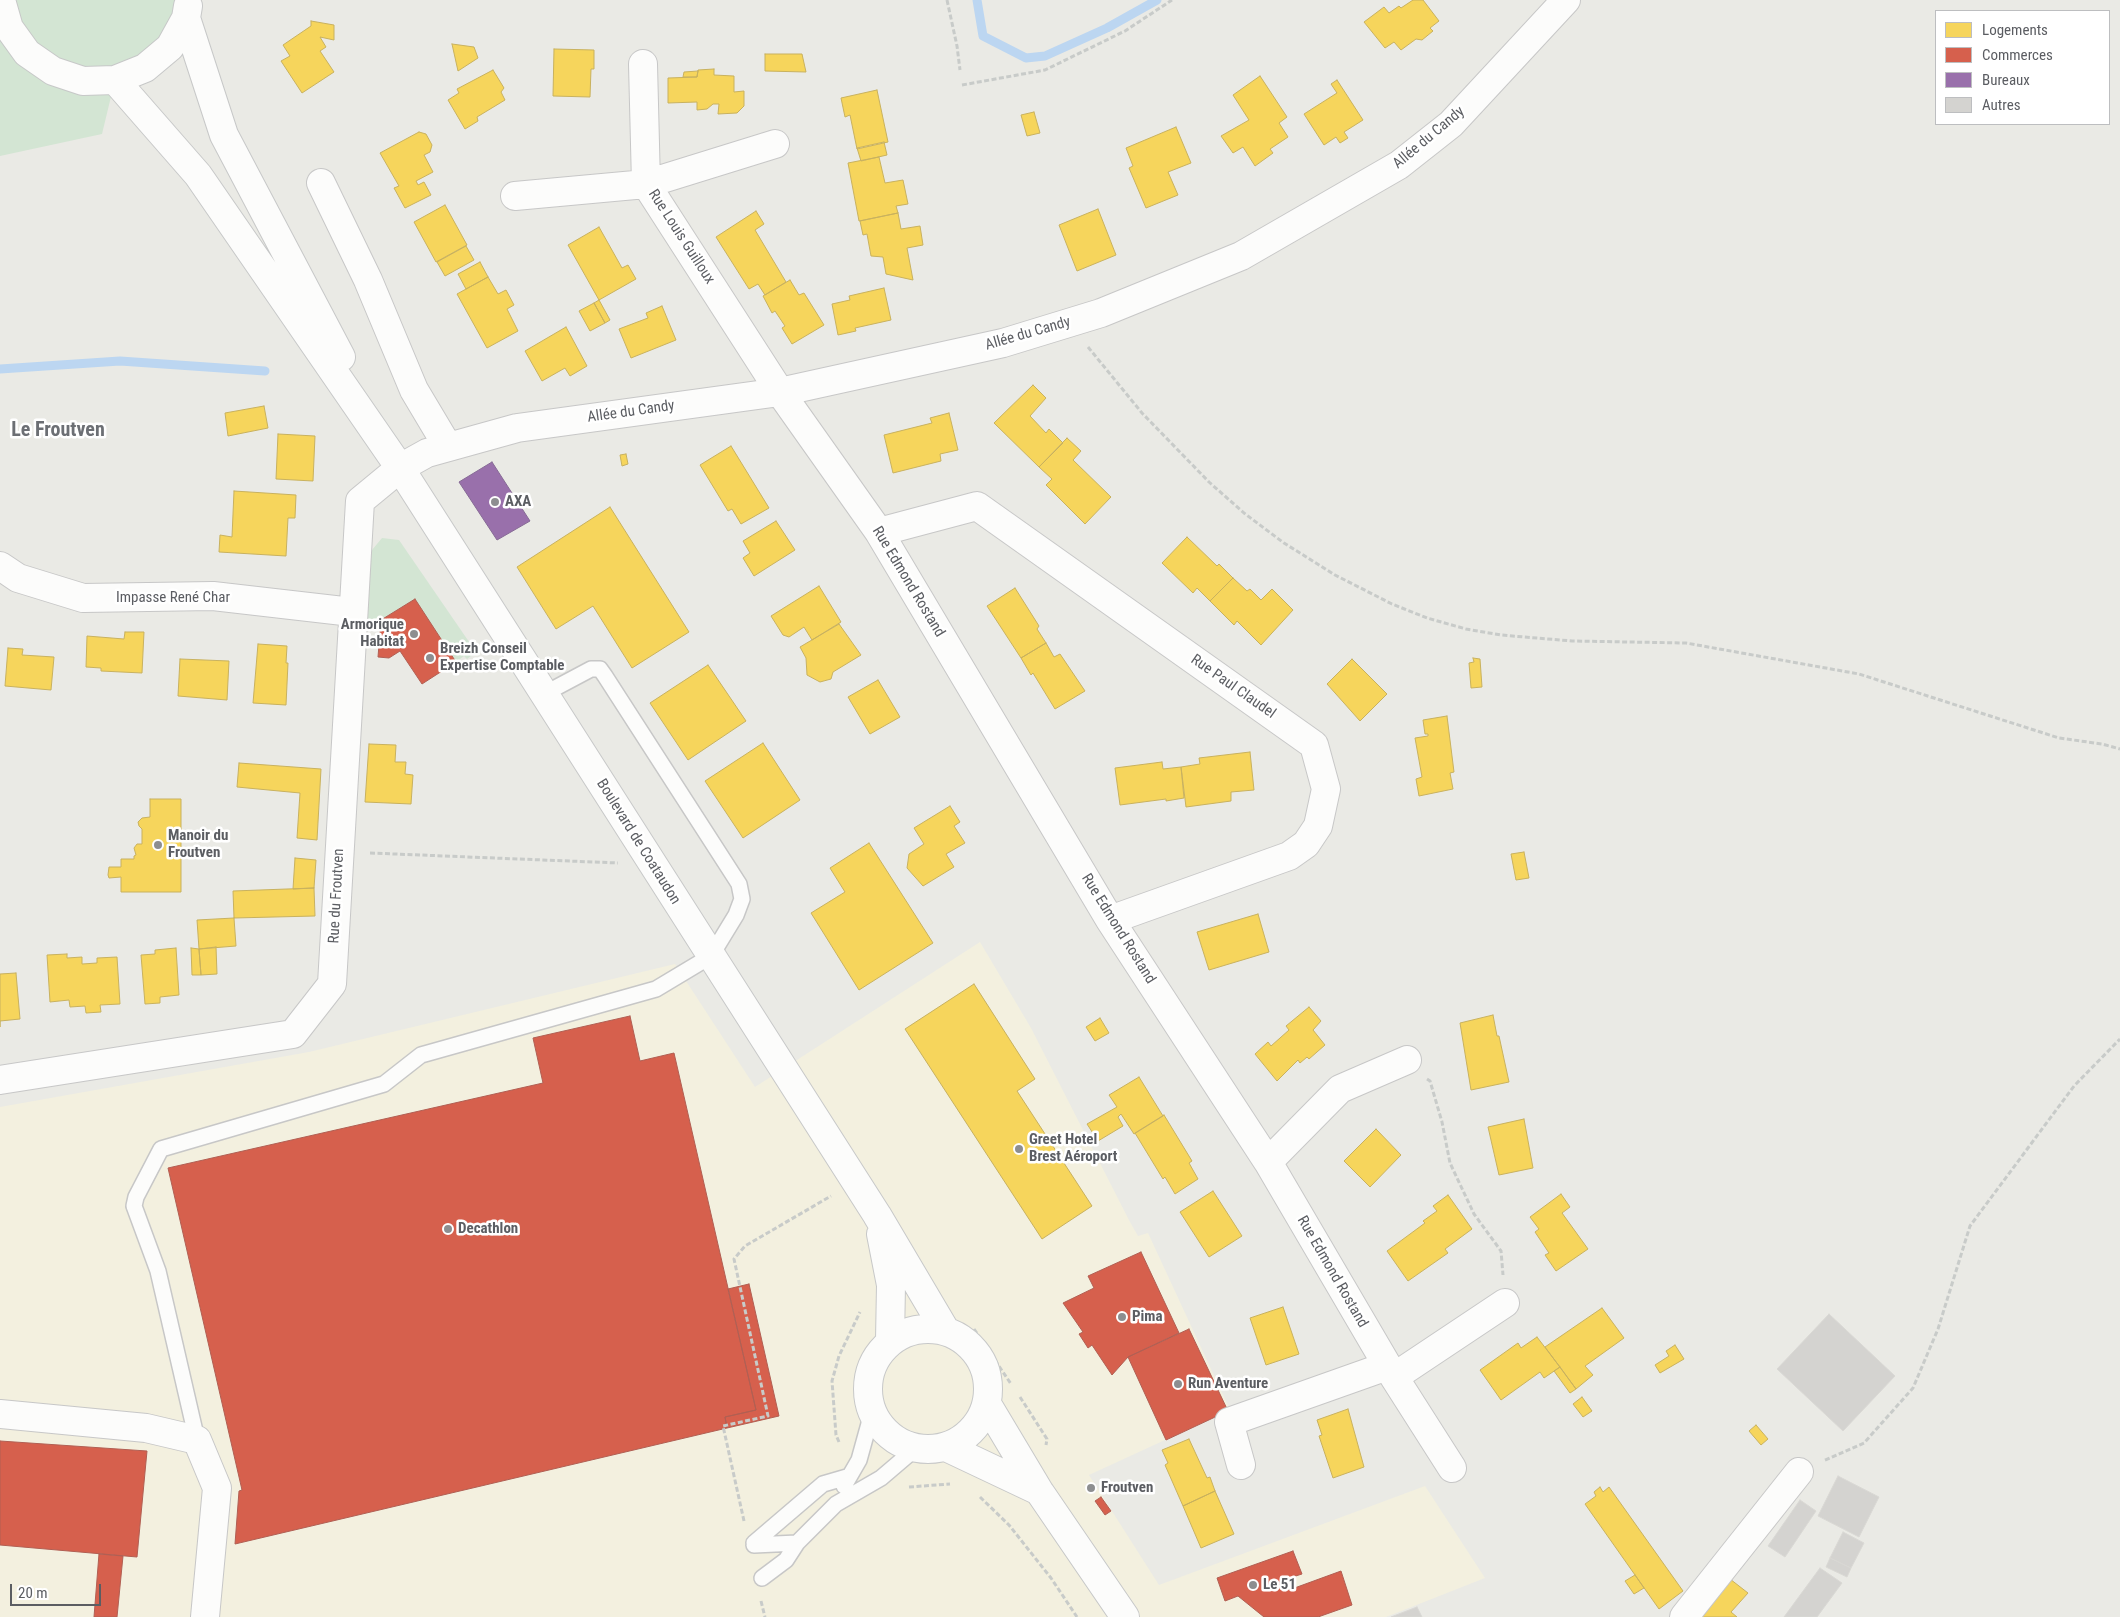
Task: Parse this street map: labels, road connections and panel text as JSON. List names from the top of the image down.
{
  "streets": {
    "street": [
      "Allée du Candy",
      "Rue Louis Guilloux",
      "Rue Edmond Rostand",
      "Impasse René Char",
      "Rue Paul Claudel",
      "Boulevard de Coataudon",
      "Rue du Froutven"
    ]
  },
  "crossings": [
    ["Allée du Candy", "Rue Louis Guilloux"],
    ["Allée du Candy", "Rue Edmond Rostand"],
    ["Allée du Candy", "Boulevard de Coataudon"],
    ["Allée du Candy", "Rue du Froutven"],
    ["Rue Louis Guilloux", "Rue Edmond Rostand"],
    ["Rue Edmond Rostand", "Rue Paul Claudel"],
    ["Impasse René Char", "Rue du Froutven"],
    ["Boulevard de Coataudon", "Rue du Froutven"]
  ],
  "districts": ["Le Froutven"],
  "places": [
    "AXA",
    "Armorique Habitat",
    "Breizh Conseil Expertise Comptable",
    "Manoir du Froutven",
    "Greet Hotel Brest Aéroport",
    "Decathlon",
    "Pima",
    "Run Aventure",
    "Froutven",
    "Le 51"
  ],
  "legend": [
    "Logements",
    "Commerces",
    "Bureaux",
    "Autres"
  ],
  "scale_bar": "20 m"
}
